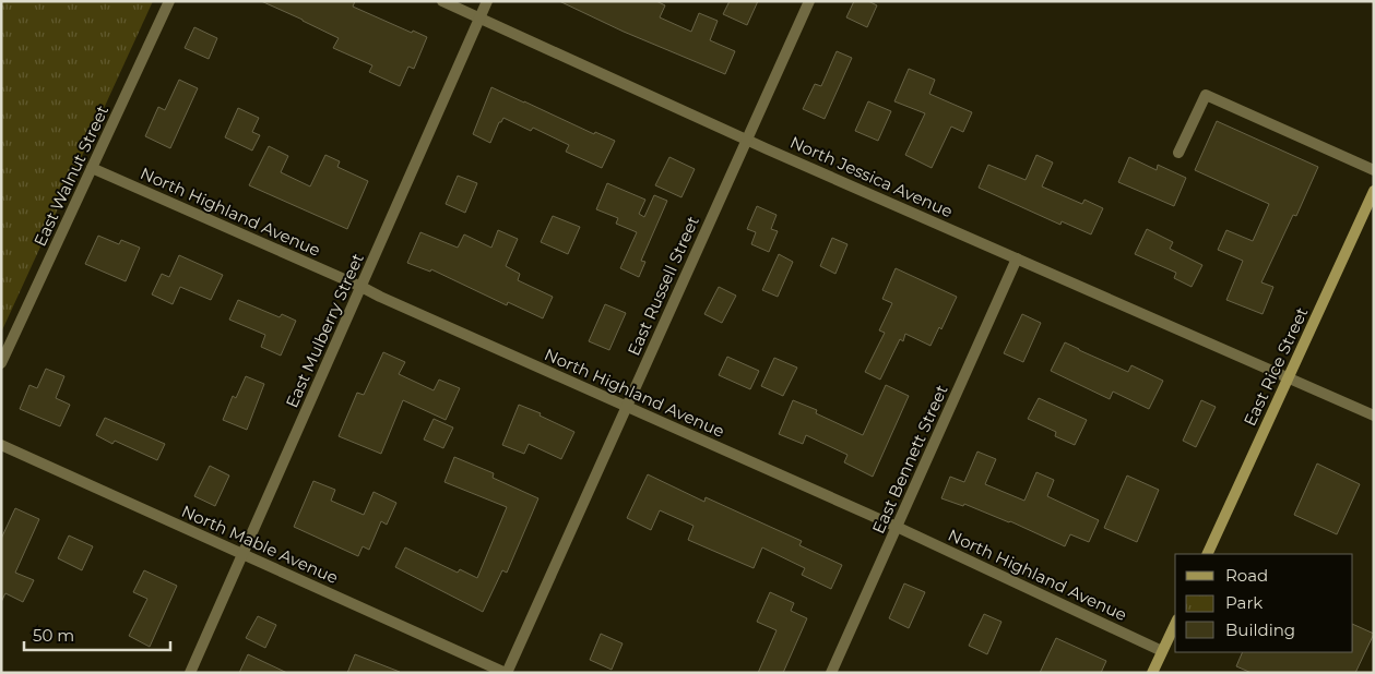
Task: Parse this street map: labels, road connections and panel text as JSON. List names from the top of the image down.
{
  "streets": {
    "main road": ["East Rice Street"],
    "street": [
      "East Walnut Street",
      "North Jessica Avenue",
      "North Highland Avenue",
      "East Russell Street",
      "East Mulberry Street",
      "East Bennett Street",
      "North Mable Avenue"
    ]
  },
  "crossings": [
    ["East Walnut Street", "North Highland Avenue"],
    ["North Jessica Avenue", "East Russell Street"],
    ["North Jessica Avenue", "East Mulberry Street"],
    ["North Jessica Avenue", "East Rice Street"],
    ["North Jessica Avenue", "East Bennett Street"],
    ["North Highland Avenue", "East Russell Street"],
    ["North Highland Avenue", "East Mulberry Street"],
    ["North Highland Avenue", "East Bennett Street"],
    ["East Russell Street", "North Mable Avenue"],
    ["East Mulberry Street", "North Mable Avenue"]
  ],
  "legend": ["Road", "Park", "Building"],
  "scale_bar": "50 m"
}
